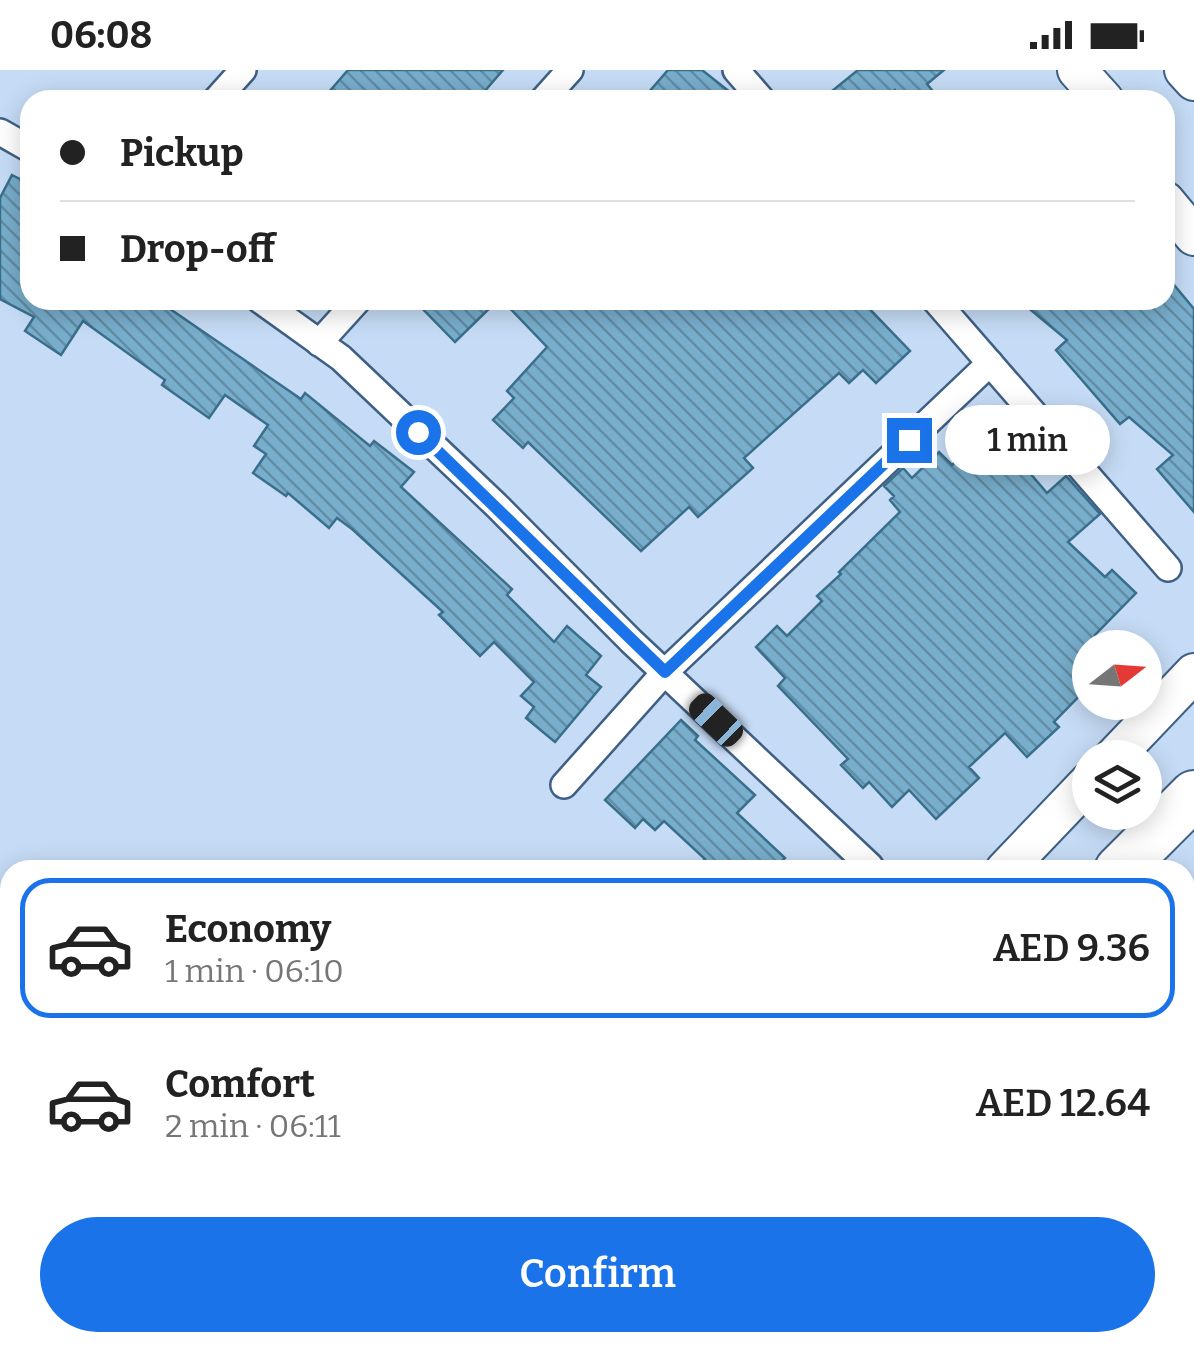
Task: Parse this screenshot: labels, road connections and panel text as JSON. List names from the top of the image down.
{
  "north": "right",
  "page": {
    "status": "06:08",
    "banner": ["Pickup", "Drop-off"],
    "bubble": "1 min",
    "list": [
      {
        "name": "Economy",
        "note": "1 min · 06:10",
        "value": "AED 9.36"
      },
      {
        "name": "Comfort",
        "note": "2 min · 06:11",
        "value": "AED 12.64"
      }
    ],
    "buttons": "Confirm"
  }
}
